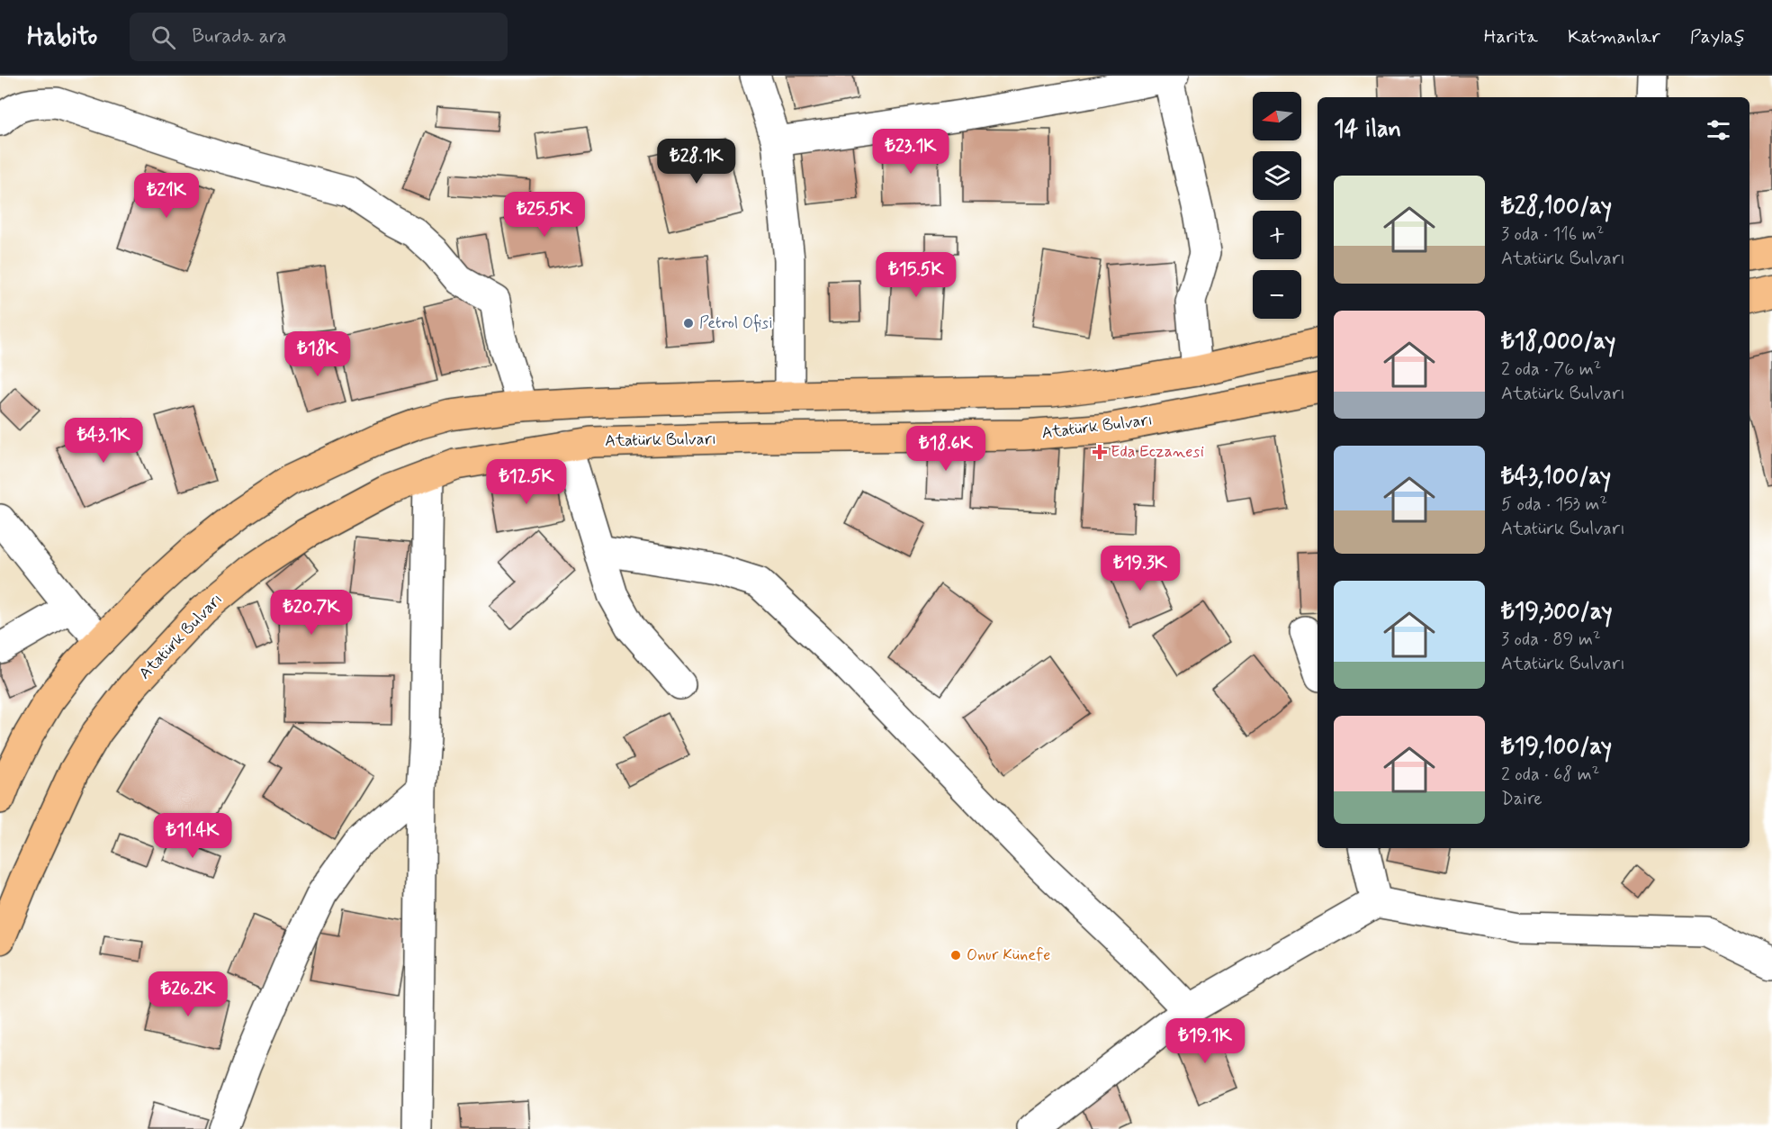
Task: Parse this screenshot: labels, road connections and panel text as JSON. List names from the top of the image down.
{
  "streets": {
    "highway": ["Atatürk Bulvarı"]
  },
  "places": {
    "other": ["Petrol Ofisi", "Onur Künefe"],
    "health": ["Eda Eczanesi"]
  },
  "north": "left",
  "page": {
    "header": "Habito",
    "search": "Burada ara",
    "nav": ["Harita", "Katmanlar", "Paylaş"],
    "map_buttons": ["+", "−"],
    "heading": "14 ilan",
    "price": [
      "₺23.1K",
      "₺28.1K",
      "₺21K",
      "₺25.5K",
      "₺15.5K",
      "₺18K",
      "₺43.1K",
      "₺18.6K",
      "₺12.5K",
      "₺19.3K",
      "₺20.7K",
      "₺11.4K",
      "₺26.2K",
      "₺19.1K"
    ],
    "list": [
      {
        "name": "₺28,100/ay",
        "note": "3 oda · 116 m² · Atatürk Bulvarı"
      },
      {
        "name": "₺18,000/ay",
        "note": "2 oda · 76 m² · Atatürk Bulvarı"
      },
      {
        "name": "₺43,100/ay",
        "note": "5 oda · 153 m² · Atatürk Bulvarı"
      },
      {
        "name": "₺19,300/ay",
        "note": "3 oda · 89 m² · Atatürk Bulvarı"
      },
      {
        "name": "₺19,100/ay",
        "note": "2 oda · 68 m² · Daire"
      }
    ]
  }
}
